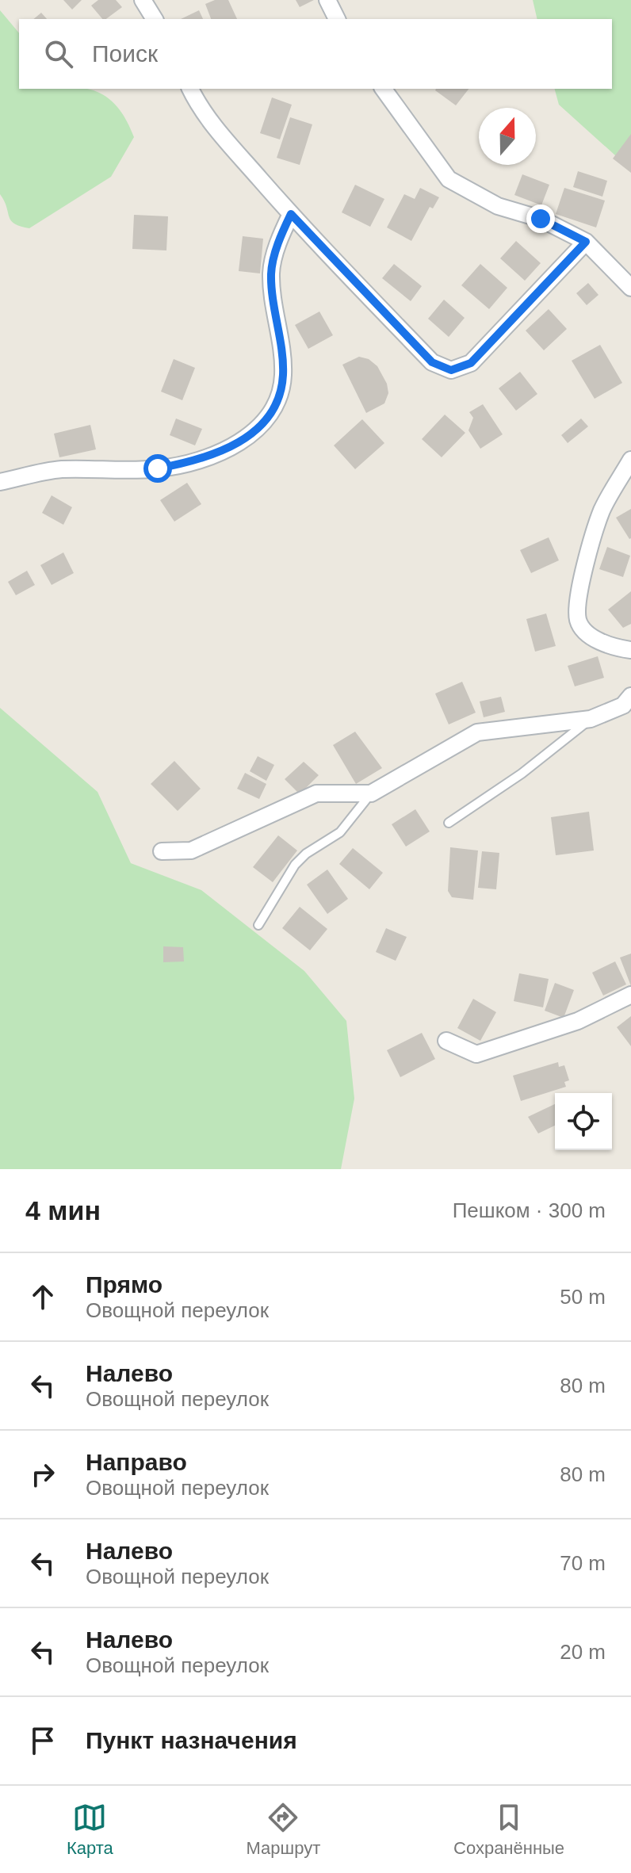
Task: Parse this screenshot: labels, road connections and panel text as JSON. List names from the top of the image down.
{
  "north": "top",
  "page": {
    "search": "Поиск",
    "heading": ["4 мин", "Пешком · 300 m"],
    "list": [
      ["Прямо", "Овощной переулок", "50 m"],
      ["Налево", "Овощной переулок", "80 m"],
      ["Направо", "Овощной переулок", "80 m"],
      ["Налево", "Овощной переулок", "70 m"],
      ["Налево", "Овощной переулок", "20 m"],
      "Пункт назначения"
    ],
    "nav": ["Карта", "Маршрут", "Сохранённые"]
  }
}
